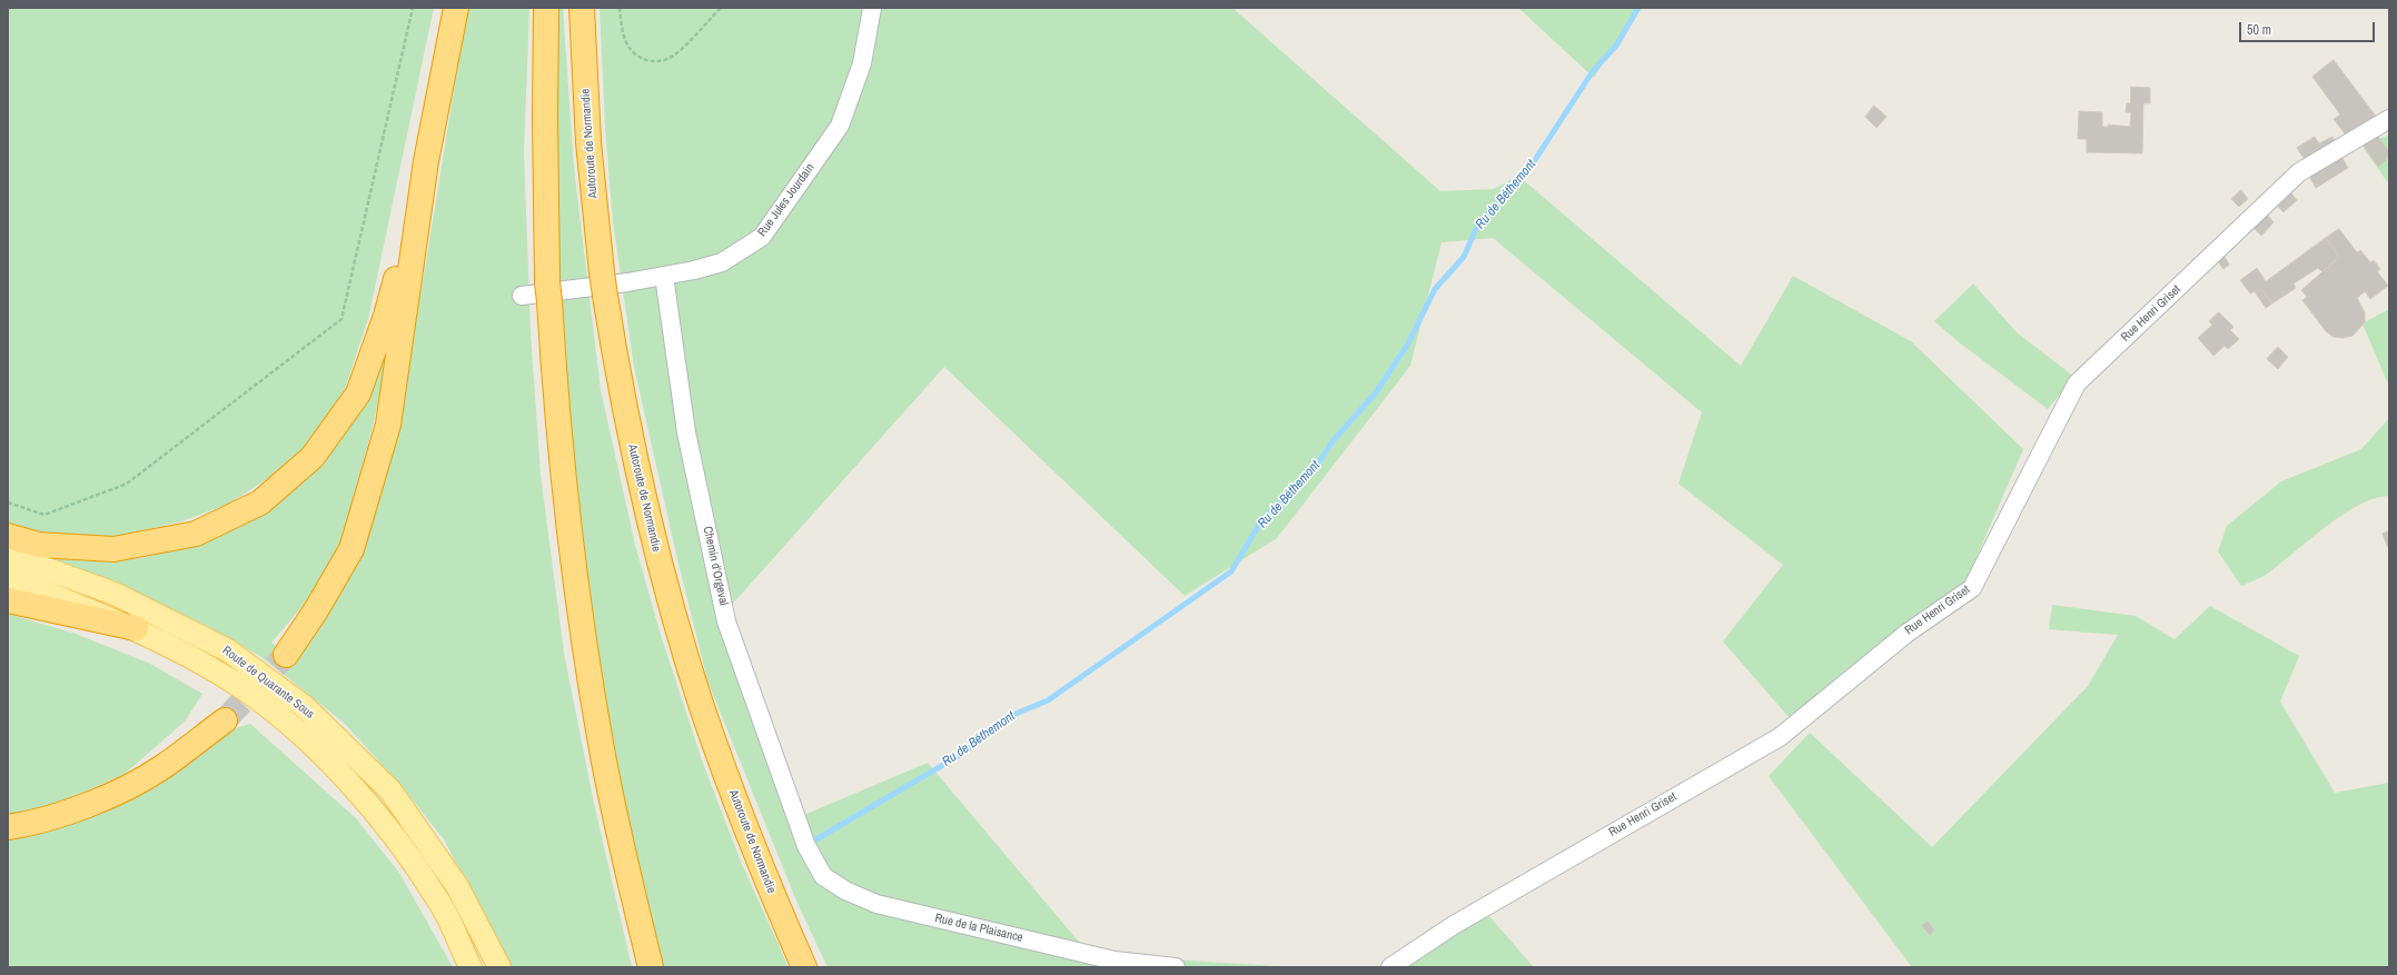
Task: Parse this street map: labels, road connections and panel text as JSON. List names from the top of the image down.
{
  "streets": {
    "highway": ["Autoroute de Normandie"],
    "main road": ["Route de Quarante Sous"],
    "street": [
      "Rue Jules Jourdain",
      "Rue Henri Griset",
      "Chemin d'Orgeval",
      "Rue de la Plaisance"
    ]
  },
  "crossings": [
    ["Rue Jules Jourdain", "Chemin d'Orgeval"],
    ["Chemin d'Orgeval", "Rue de la Plaisance"]
  ],
  "water": ["Ru de Béthemont"],
  "scale_bar": "50 m"
}
